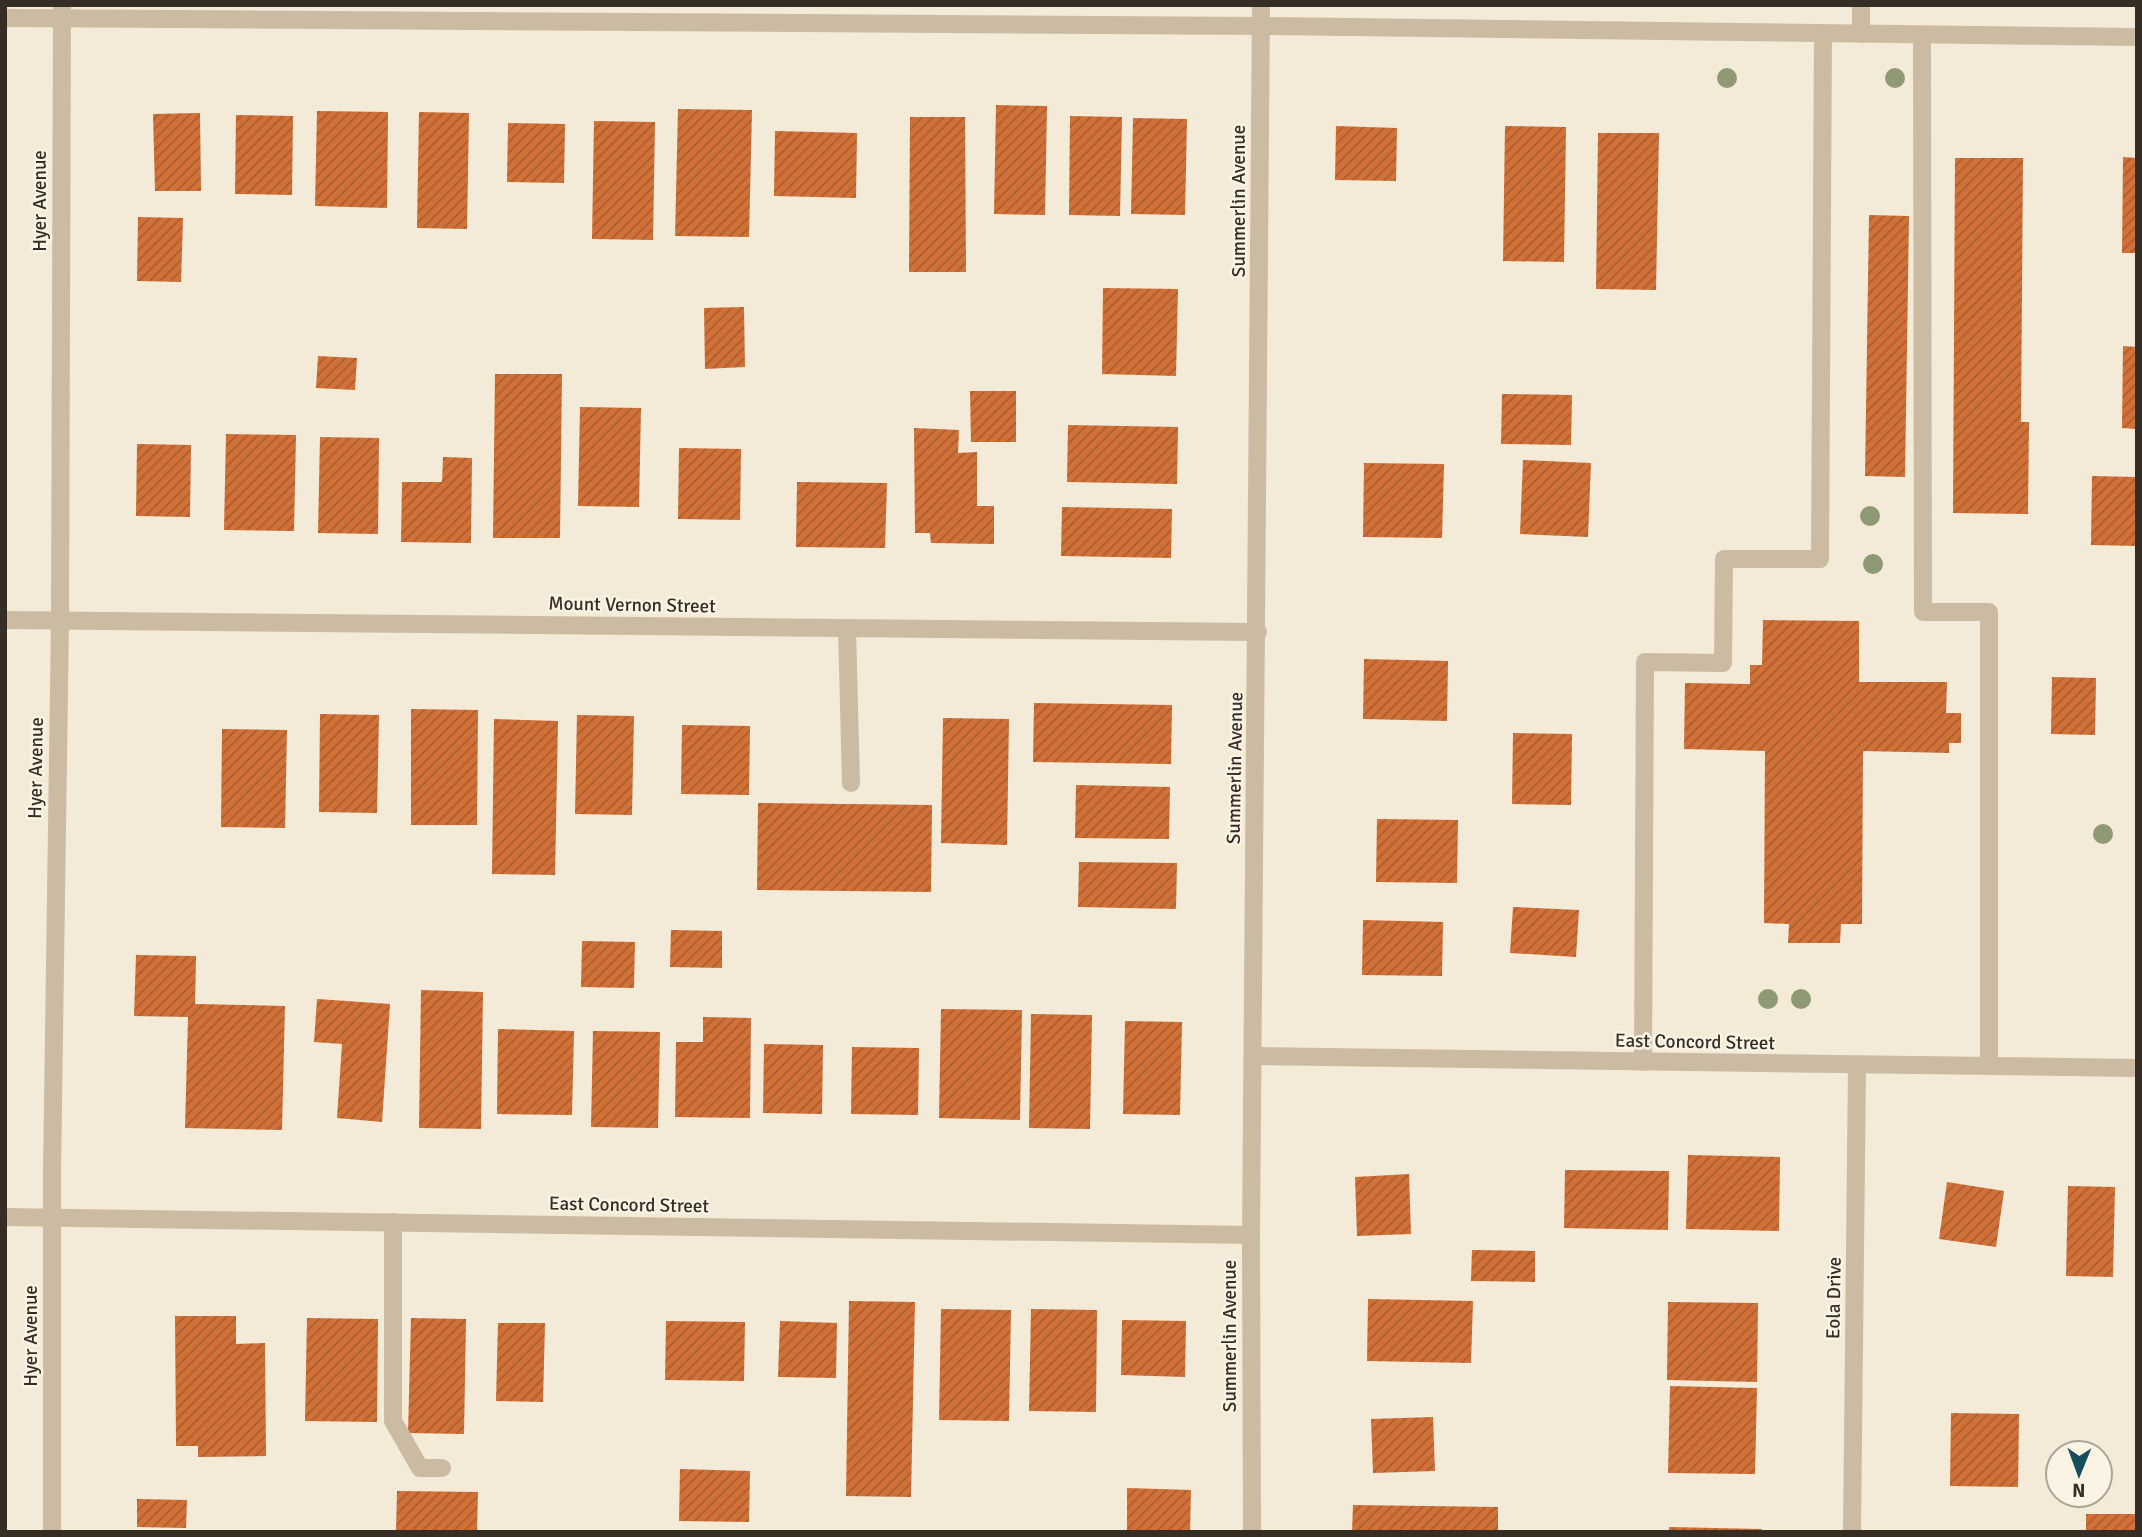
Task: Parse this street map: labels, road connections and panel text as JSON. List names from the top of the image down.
{
  "streets": {
    "street": [
      "Hyer Avenue",
      "Summerlin Avenue",
      "Mount Vernon Street",
      "East Concord Street",
      "Eola Drive"
    ]
  },
  "crossings": [
    ["Hyer Avenue", "Mount Vernon Street"],
    ["Hyer Avenue", "East Concord Street"],
    ["Summerlin Avenue", "Mount Vernon Street"],
    ["Summerlin Avenue", "East Concord Street"],
    ["East Concord Street", "Eola Drive"]
  ],
  "north": "bottom"
}
